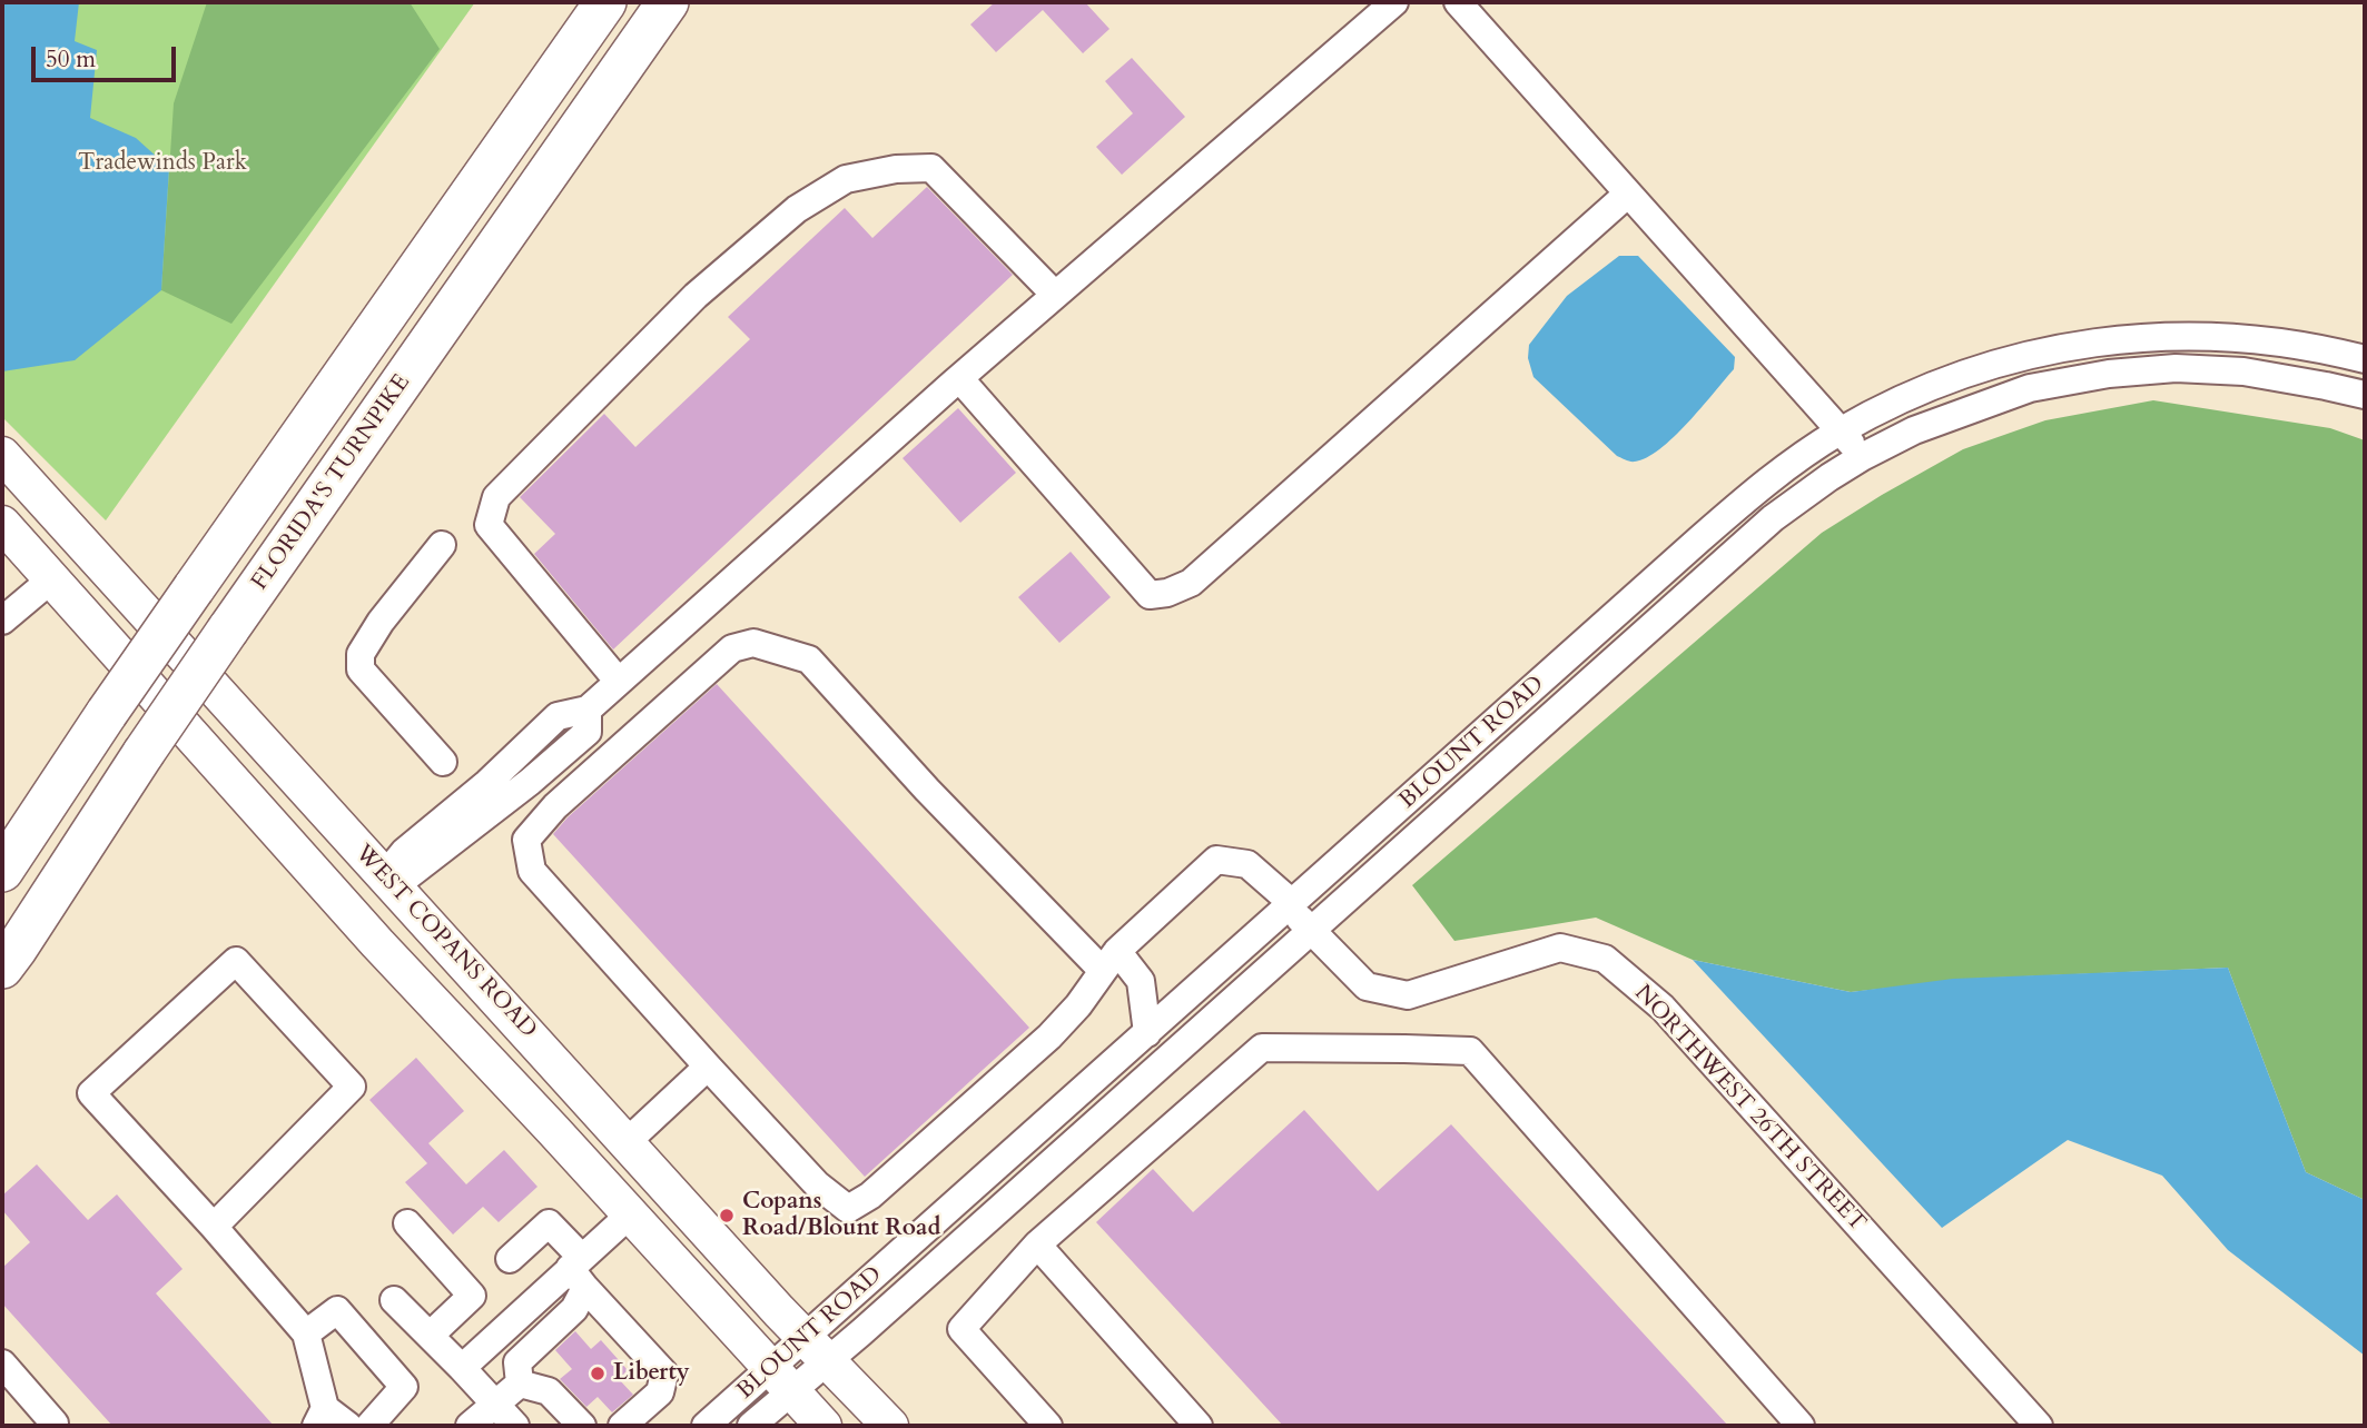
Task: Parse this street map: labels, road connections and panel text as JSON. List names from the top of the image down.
{
  "streets": {
    "highway": ["FLORIDA'S TURNPIKE"],
    "main road": ["WEST COPANS ROAD"],
    "street": ["BLOUNT ROAD", "NORTHWEST 26TH STREET"]
  },
  "crossings": [
    ["BLOUNT ROAD", "WEST COPANS ROAD"],
    ["BLOUNT ROAD", "NORTHWEST 26TH STREET"]
  ],
  "parks": ["Tradewinds Park"],
  "places": ["Copans Road/Blount Road", "Liberty"],
  "scale_bar": "50 m"
}
